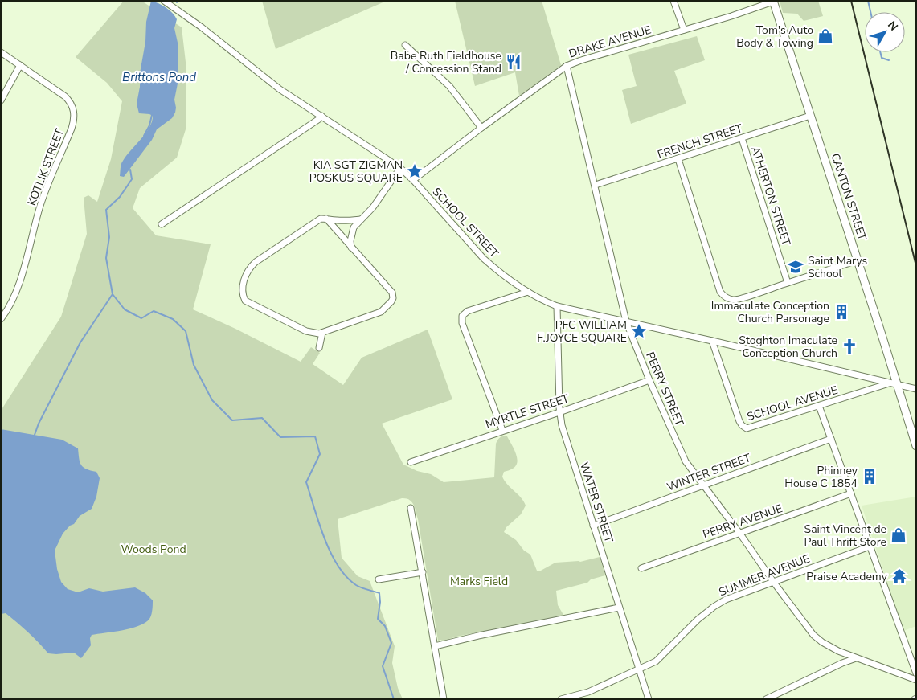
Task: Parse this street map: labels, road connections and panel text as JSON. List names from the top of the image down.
{
  "streets": {
    "main road": ["CANTON STREET"],
    "street": [
      "DRAKE AVENUE",
      "FRENCH STREET",
      "KOTLIK STREET",
      "ATHERTON STREET",
      "SCHOOL STREET",
      "PERRY STREET",
      "SCHOOL AVENUE",
      "MYRTLE STREET",
      "WINTER STREET",
      "WATER STREET",
      "PERRY AVENUE",
      "SUMMER AVENUE"
    ]
  },
  "crossings": [
    ["DRAKE AVENUE", "CANTON STREET"],
    ["DRAKE AVENUE", "SCHOOL STREET"],
    ["DRAKE AVENUE", "PERRY STREET"],
    ["FRENCH STREET", "ATHERTON STREET"],
    ["FRENCH STREET", "CANTON STREET"],
    ["FRENCH STREET", "PERRY STREET"],
    ["CANTON STREET", "SCHOOL STREET"],
    ["SCHOOL STREET", "PERRY STREET"],
    ["SCHOOL STREET", "SCHOOL AVENUE"],
    ["SCHOOL STREET", "WATER STREET"],
    ["PERRY STREET", "MYRTLE STREET"],
    ["PERRY STREET", "WINTER STREET"],
    ["PERRY STREET", "PERRY AVENUE"],
    ["PERRY STREET", "SUMMER AVENUE"],
    ["MYRTLE STREET", "WATER STREET"],
    ["WINTER STREET", "WATER STREET"],
    ["WATER STREET", "SUMMER AVENUE"]
  ],
  "water": ["Brittons Pond"],
  "parks": ["Woods Pond", "Marks Field"],
  "places": {
    "shop": ["Tom's Auto Body & Towing", "Saint Vincent de Paul Thrift Store"],
    "restaurant": ["Babe Ruth Fieldhouse / Concession Stand"],
    "place": ["KIA SGT ZIGMAN POSKUS SQUARE", "PFC WILLIAM F.JOYCE SQUARE"],
    "school or university": ["Saint Marys School"],
    "building": ["Immaculate Conception Church Parsonage", "Phinney House C 1854"],
    "church": ["Stoghton Imaculate Conception Church"],
    "temple": ["Praise Academy"]
  },
  "north": "top right"
}
